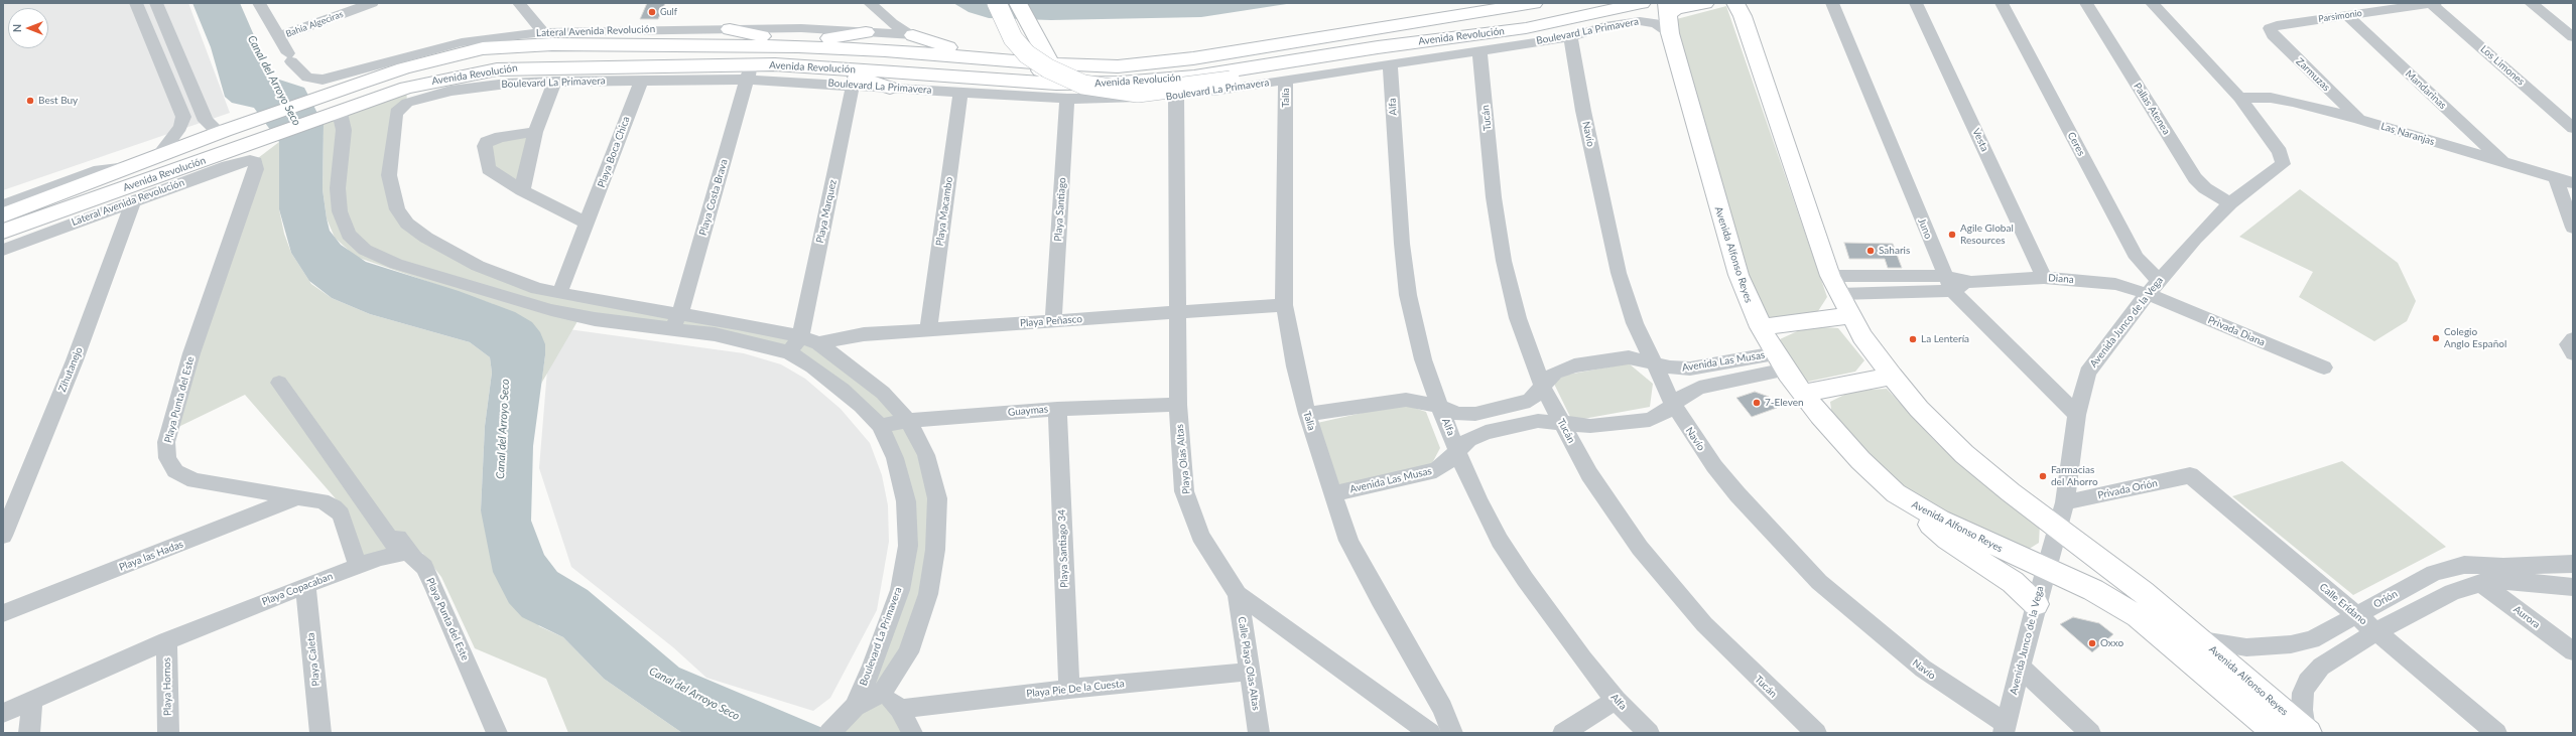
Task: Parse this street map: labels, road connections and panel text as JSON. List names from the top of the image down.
{
  "streets": {
    "main road": ["Avenida Revolución", "Avenida Alfonso Reyes"],
    "street": [
      "Parsimonio",
      "Bahía Algeciras",
      "Lateral Avenida Revolución",
      "Boulevard La Primavera",
      "Los Limones",
      "Zarmuzas",
      "Mandarinas",
      "Talía",
      "Alfa",
      "Pallas Atenea",
      "Tucán",
      "Navío",
      "Las Naranjas",
      "Vesta",
      "Ceres",
      "Playa Boca Chica",
      "Playa Costa Brava",
      "Playa Santiago",
      "Playa Marquez",
      "Playa Macambo",
      "Juno",
      "Diana",
      "Playa Peñasco",
      "Avenida Junco de la Vega",
      "Privada Diana",
      "Avenida Las Musas",
      "Zihutanejo",
      "Playa Punta del Este",
      "Guaymas",
      "Playa Olas Altas",
      "Privada Orión",
      "Playa Santiago 34",
      "Playa las Hadas",
      "Playa Copacaban",
      "Orión",
      "Calle Erídano",
      "Aurora",
      "Playa Caleta",
      "Calle Playa Olas Altas",
      "Playa Hornos",
      "Playa Pie De la Cuesta"
    ]
  },
  "crossings": [
    ["Parsimonio", "Los Limones"],
    ["Parsimonio", "Zarmuzas"],
    ["Parsimonio", "Mandarinas"],
    ["Bahía Algeciras", "Lateral Avenida Revolución"],
    ["Lateral Avenida Revolución", "Avenida Revolución"],
    ["Lateral Avenida Revolución", "Zihutanejo"],
    ["Lateral Avenida Revolución", "Playa Punta del Este"],
    ["Boulevard La Primavera", "Avenida Revolución"],
    ["Boulevard La Primavera", "Talía"],
    ["Boulevard La Primavera", "Alfa"],
    ["Boulevard La Primavera", "Tucán"],
    ["Boulevard La Primavera", "Navío"],
    ["Boulevard La Primavera", "Playa Boca Chica"],
    ["Boulevard La Primavera", "Playa Costa Brava"],
    ["Boulevard La Primavera", "Playa Santiago"],
    ["Boulevard La Primavera", "Playa Marquez"],
    ["Boulevard La Primavera", "Playa Macambo"],
    ["Boulevard La Primavera", "Avenida Alfonso Reyes"],
    ["Boulevard La Primavera", "Playa Peñasco"],
    ["Boulevard La Primavera", "Guaymas"],
    ["Boulevard La Primavera", "Playa Olas Altas"],
    ["Avenida Revolución", "Playa Costa Brava"],
    ["Avenida Revolución", "Playa Macambo"],
    ["Avenida Revolución", "Playa Punta del Este"],
    ["Zarmuzas", "Las Naranjas"],
    ["Mandarinas", "Las Naranjas"],
    ["Talía", "Playa Peñasco"],
    ["Talía", "Avenida Las Musas"],
    ["Alfa", "Avenida Las Musas"],
    ["Pallas Atenea", "Avenida Junco de la Vega"],
    ["Tucán", "Avenida Las Musas"],
    ["Navío", "Avenida Junco de la Vega"],
    ["Navío", "Avenida Las Musas"],
    ["Las Naranjas", "Avenida Junco de la Vega"],
    ["Vesta", "Diana"],
    ["Ceres", "Avenida Junco de la Vega"],
    ["Playa Santiago", "Playa Peñasco"],
    ["Playa Macambo", "Playa Peñasco"],
    ["Juno", "Diana"],
    ["Juno", "Avenida Junco de la Vega"],
    ["Avenida Alfonso Reyes", "Diana"],
    ["Avenida Alfonso Reyes", "Avenida Junco de la Vega"],
    ["Avenida Alfonso Reyes", "Avenida Las Musas"],
    ["Avenida Alfonso Reyes", "Orión"],
    ["Diana", "Avenida Junco de la Vega"],
    ["Diana", "Privada Diana"],
    ["Playa Peñasco", "Playa Olas Altas"],
    ["Avenida Junco de la Vega", "Privada Diana"],
    ["Avenida Junco de la Vega", "Privada Orión"],
    ["Playa Punta del Este", "Playa las Hadas"],
    ["Playa Punta del Este", "Playa Copacaban"],
    ["Guaymas", "Playa Olas Altas"],
    ["Guaymas", "Playa Santiago 34"],
    ["Playa Olas Altas", "Calle Playa Olas Altas"],
    ["Privada Orión", "Calle Erídano"],
    ["Playa Santiago 34", "Playa Pie De la Cuesta"],
    ["Playa Copacaban", "Playa Caleta"],
    ["Playa Copacaban", "Playa Hornos"],
    ["Orión", "Calle Erídano"],
    ["Calle Playa Olas Altas", "Playa Pie De la Cuesta"]
  ],
  "water": ["Canal del Arroyo Seco"],
  "places": [
    "Gulf",
    "Best Buy",
    "Agile Global Resources",
    "Saharis",
    "Colegio Anglo Español",
    "La Lentería",
    "7-Eleven",
    "Farmacias del Ahorro",
    "Oxxo"
  ],
  "north": "left"
}
